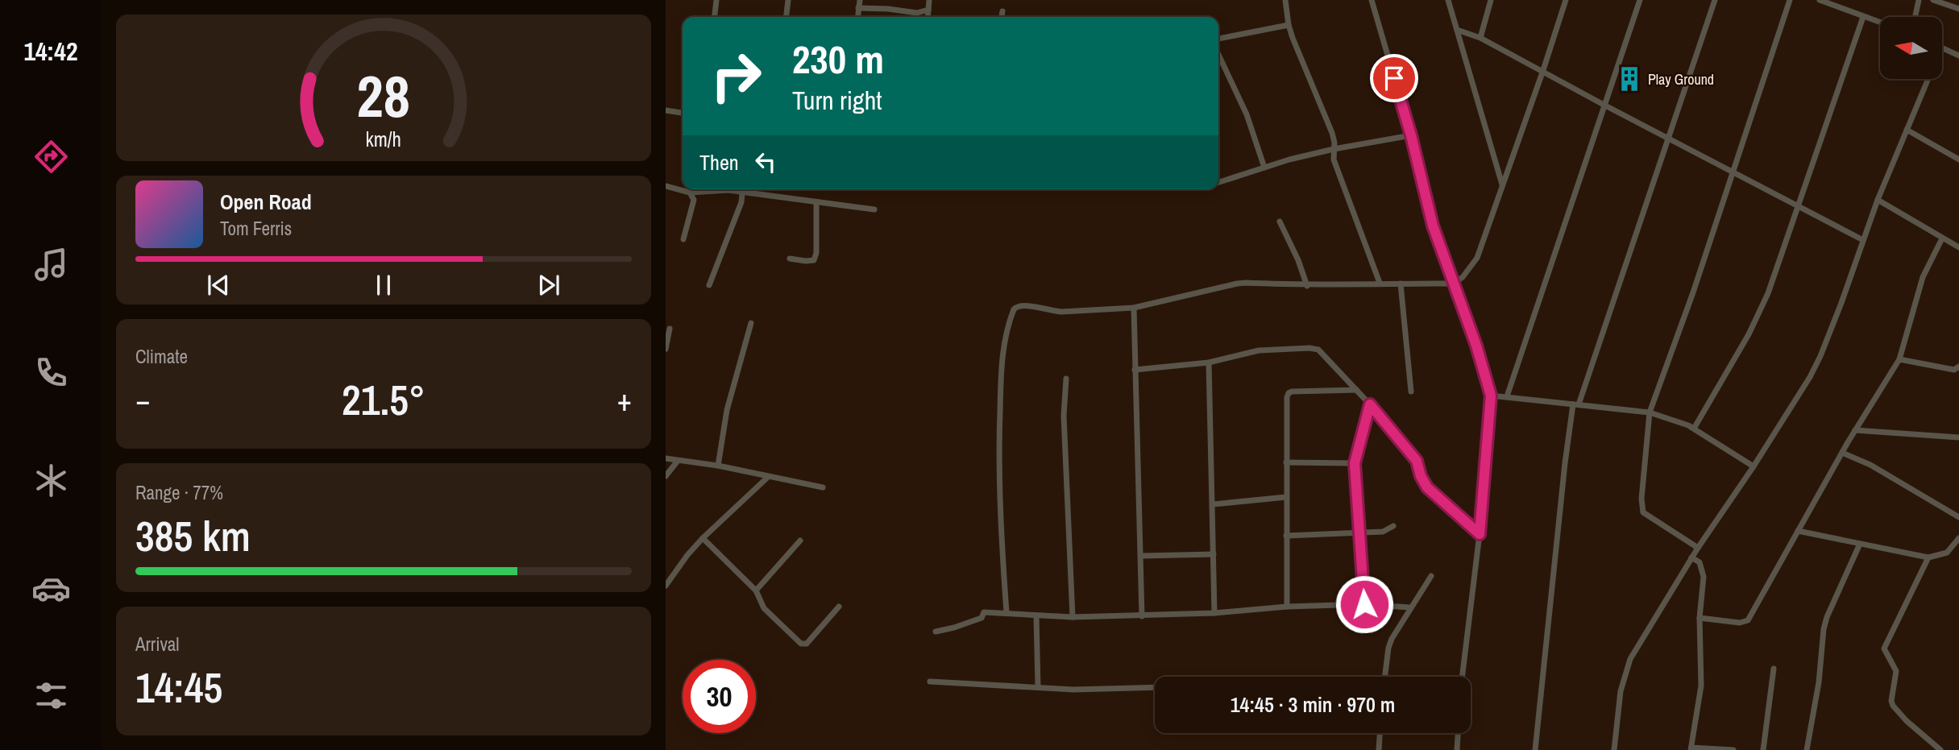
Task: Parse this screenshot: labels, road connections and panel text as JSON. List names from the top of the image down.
{
  "places": {
    "building": ["Play Ground"]
  },
  "north": "left",
  "page": {
    "tabs": "14:42",
    "turn": ["230 m", "Turn right"],
    "then": "Then",
    "song": ["Open Road", "Tom Ferris"],
    "tile": [
      "Climate",
      ["Range · 77%", "385 km"],
      ["Arrival", "14:45"]
    ],
    "heat": ["−", "21.5°", "+"],
    "limit": "30",
    "trip": "14:45 · 3 min · 970 m",
    "gauge": ["28", "km/h"]
  }
}
